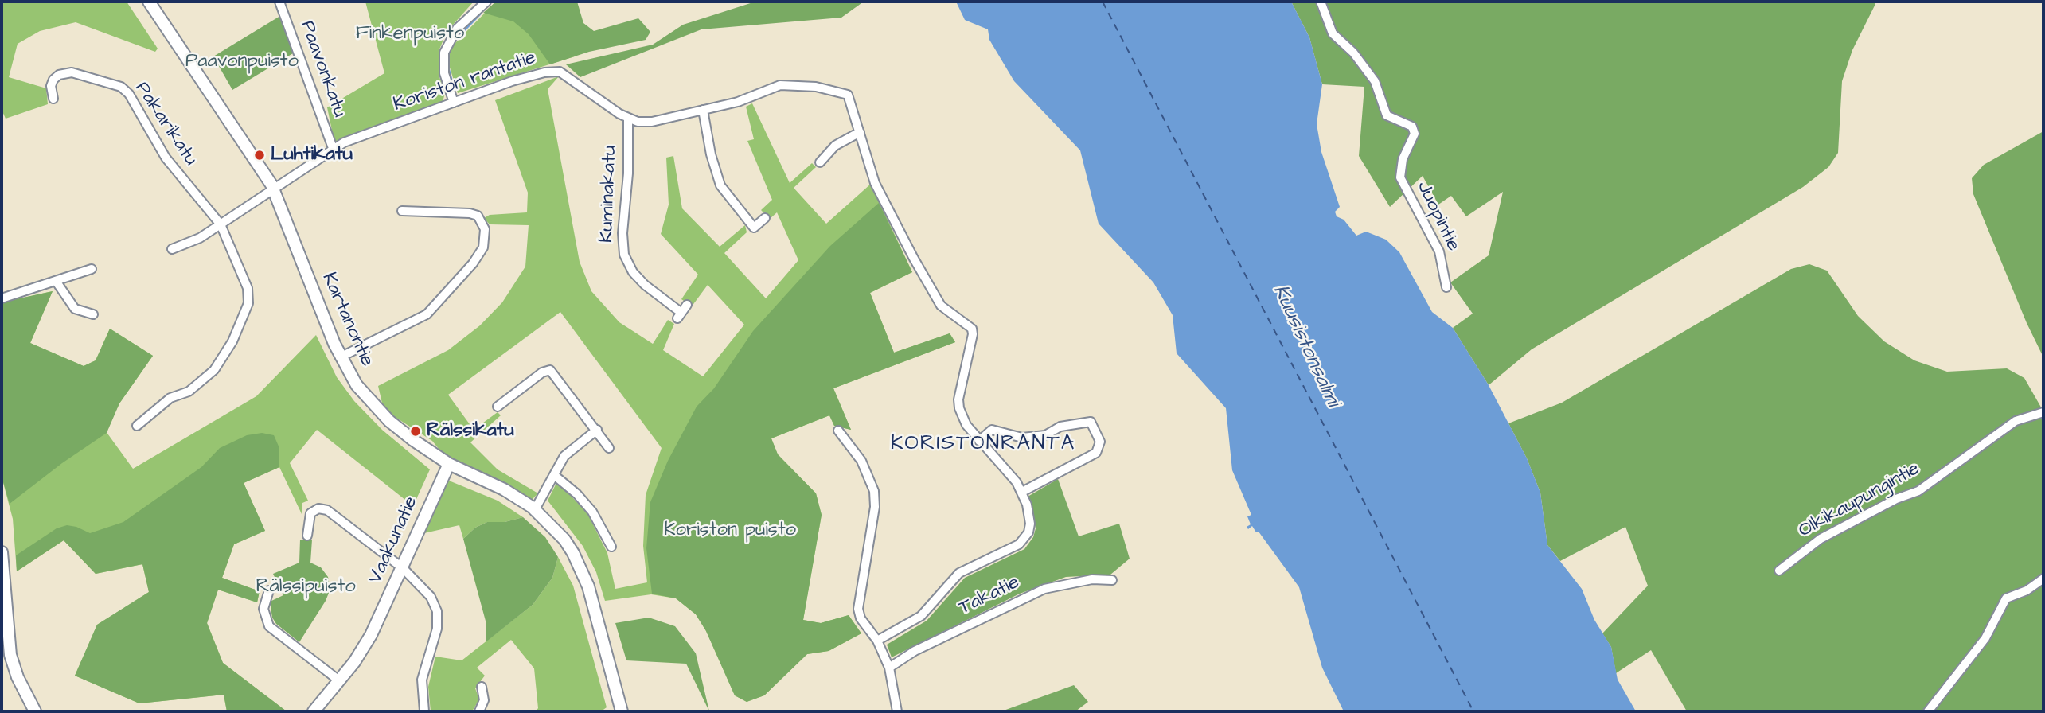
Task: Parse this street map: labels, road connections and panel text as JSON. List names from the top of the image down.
{
  "streets": {
    "street": [
      "Paavonkatu",
      "Koriston rantatie",
      "Pakarikatu",
      "Kuminakatu",
      "Juopintie",
      "Kartanontie",
      "Olkikaupungintie",
      "Vaakunatie",
      "Takatie"
    ]
  },
  "crossings": [
    ["Paavonkatu", "Koriston rantatie"],
    ["Koriston rantatie", "Kuminakatu"],
    ["Koriston rantatie", "Kartanontie"],
    ["Kartanontie", "Vaakunatie"]
  ],
  "districts": ["KORISTONRANTA"],
  "water": ["Kuusistonsalmi"],
  "parks": [
    "Finkenpuisto",
    "Paavonpuisto",
    "Koriston puisto",
    "Rälssipuisto"
  ],
  "places": ["Luhtikatu", "Rälssikatu"]
}
